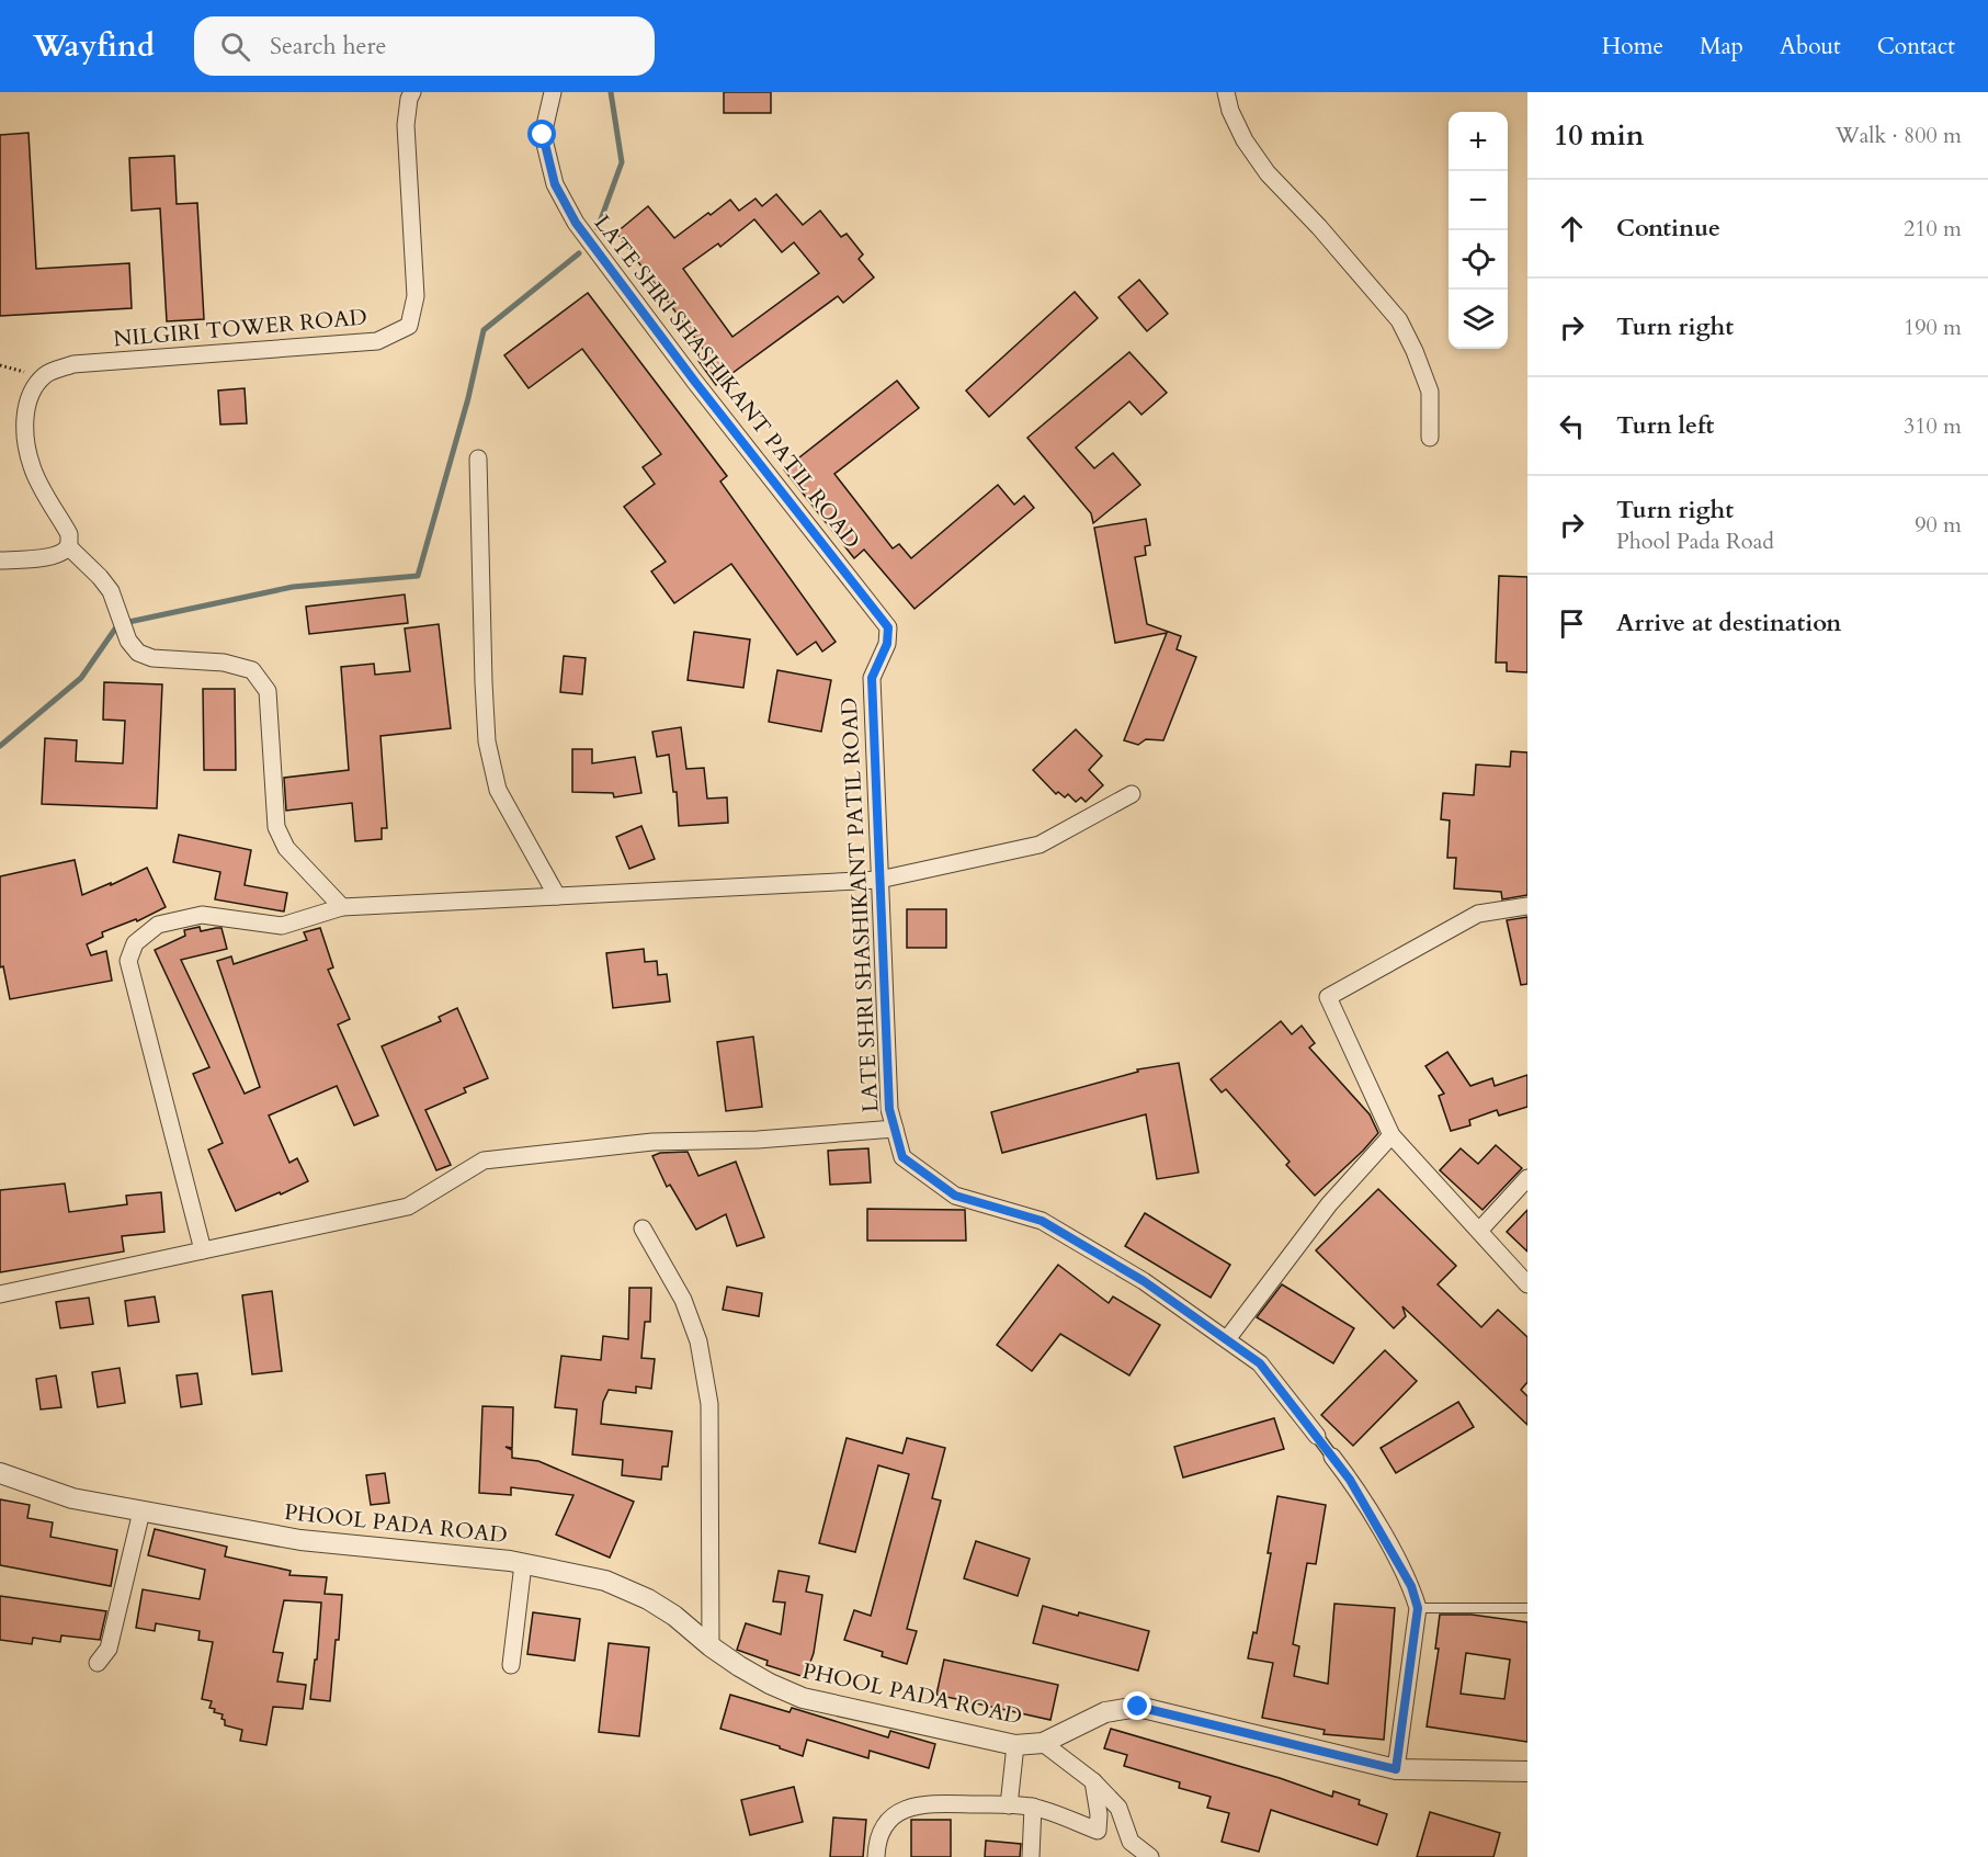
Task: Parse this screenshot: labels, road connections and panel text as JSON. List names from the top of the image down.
{
  "streets": {
    "street": ["NILGIRI TOWER ROAD", "LATE SHRI SHASHIKANT PATIL ROAD", "PHOOL PADA ROAD"]
  },
  "crossings": [
    ["LATE SHRI SHASHIKANT PATIL ROAD", "PHOOL PADA ROAD"]
  ],
  "page": {
    "header": "Wayfind",
    "search": "Search here",
    "nav": [
      "Home",
      "Map",
      "About",
      "Contact"
    ],
    "heading": ["10 min", "Walk · 800 m"],
    "map_buttons": ["+", "−"],
    "list": [
      ["Continue", "210 m"],
      ["Turn right", "190 m"],
      ["Turn left", "310 m"],
      ["Turn right", "Phool Pada Road", "90 m"],
      "Arrive at destination"
    ]
  }
}
